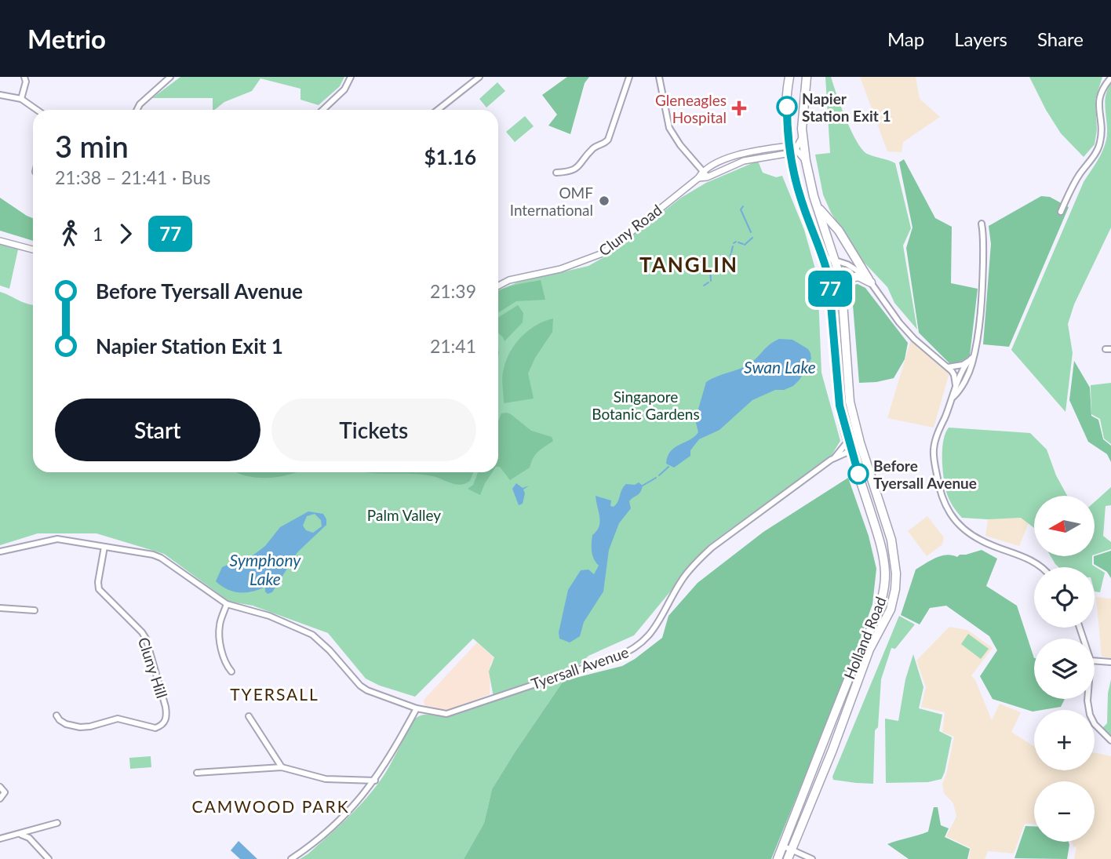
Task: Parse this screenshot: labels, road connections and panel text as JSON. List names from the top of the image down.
{
  "streets": {
    "main road": ["Holland Road"],
    "street": ["Cluny Road", "Cluny Hill", "Tyersall Avenue"]
  },
  "crossings": [
    ["Holland Road", "Tyersall Avenue"]
  ],
  "districts": ["TANGLIN", "TYERSALL", "CAMWOOD PARK"],
  "water": ["Swan Lake", "Symphony Lake"],
  "parks": ["Singapore Botanic Gardens", "Palm Valley"],
  "places": {
    "other": ["Napier Station Exit 1", "OMF International", "Before Tyersall Avenue"],
    "health": ["Gleneagles Hospital"]
  },
  "lines": ["bus line 77"],
  "north": "left",
  "page": {
    "header": "Metrio",
    "nav": ["Map", "Layers", "Share"],
    "on_map": "77",
    "heading": ["3 min", "21:38 – 21:41 · Bus", "$1.16"],
    "legs": ["1", "77"],
    "list": [
      {
        "name": "Before Tyersall Avenue",
        "value": "21:39"
      },
      {
        "name": "Napier Station Exit 1",
        "value": "21:41"
      }
    ],
    "buttons": ["Start", "Tickets"],
    "map_buttons": ["+", "−"]
  }
}
